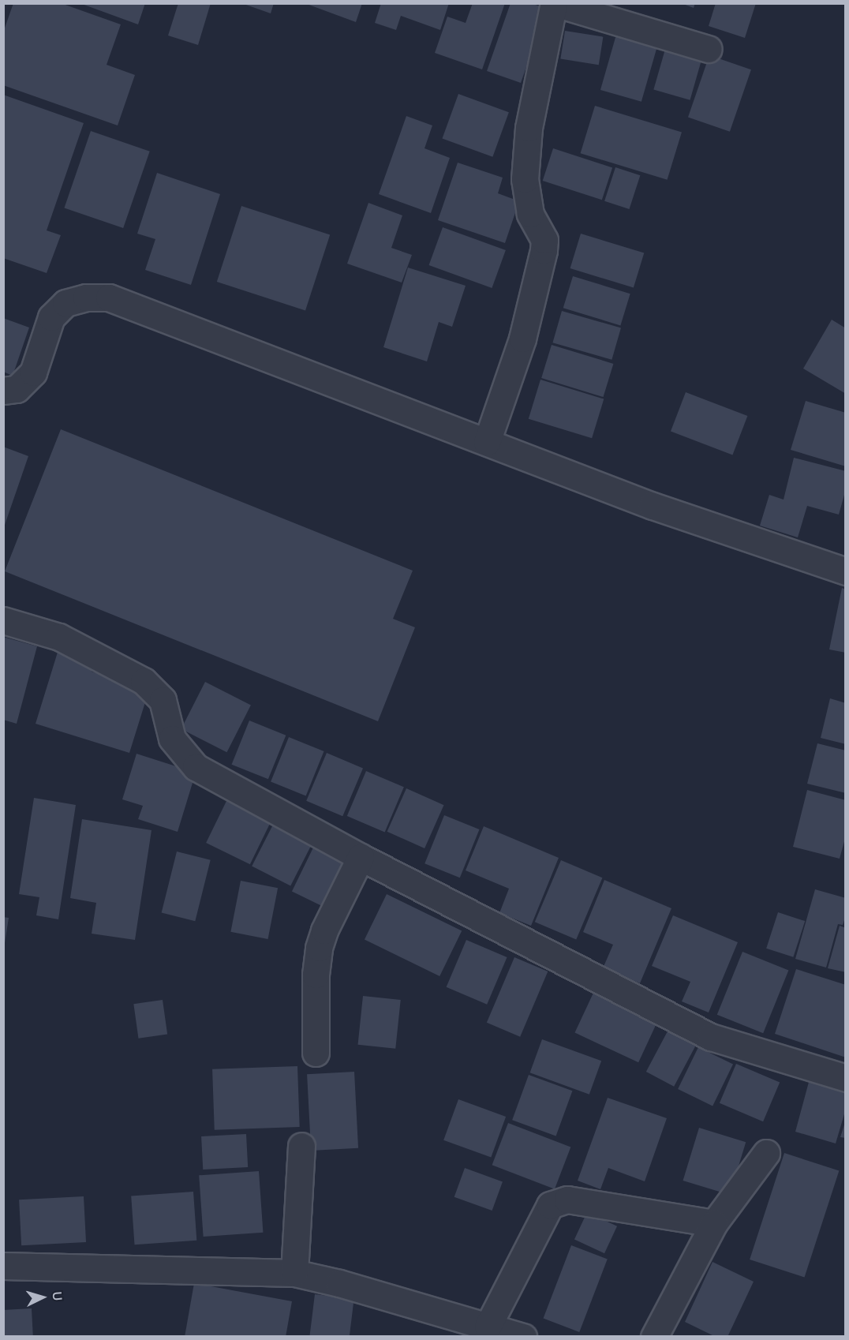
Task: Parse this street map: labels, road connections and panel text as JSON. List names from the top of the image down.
{
  "north": "right"
}
